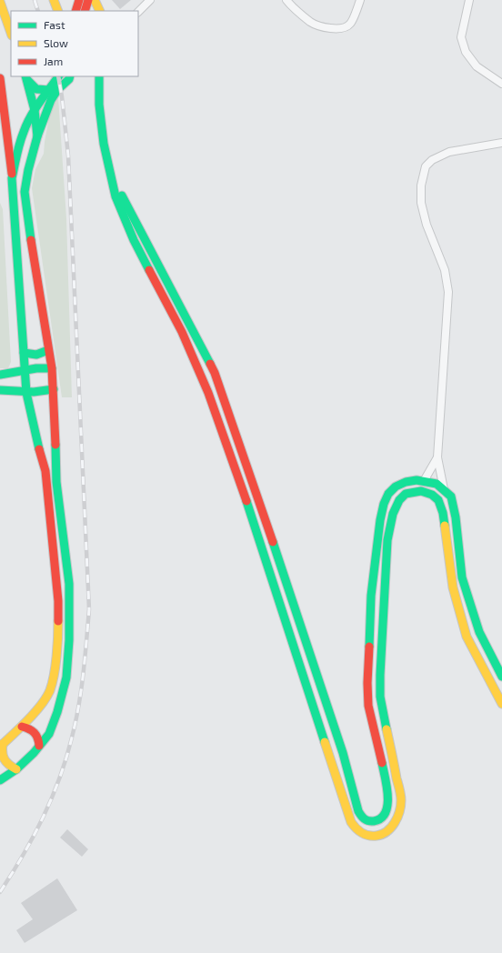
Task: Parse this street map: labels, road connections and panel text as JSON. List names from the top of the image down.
{
  "legend": ["Fast", "Slow", "Jam"]
}
